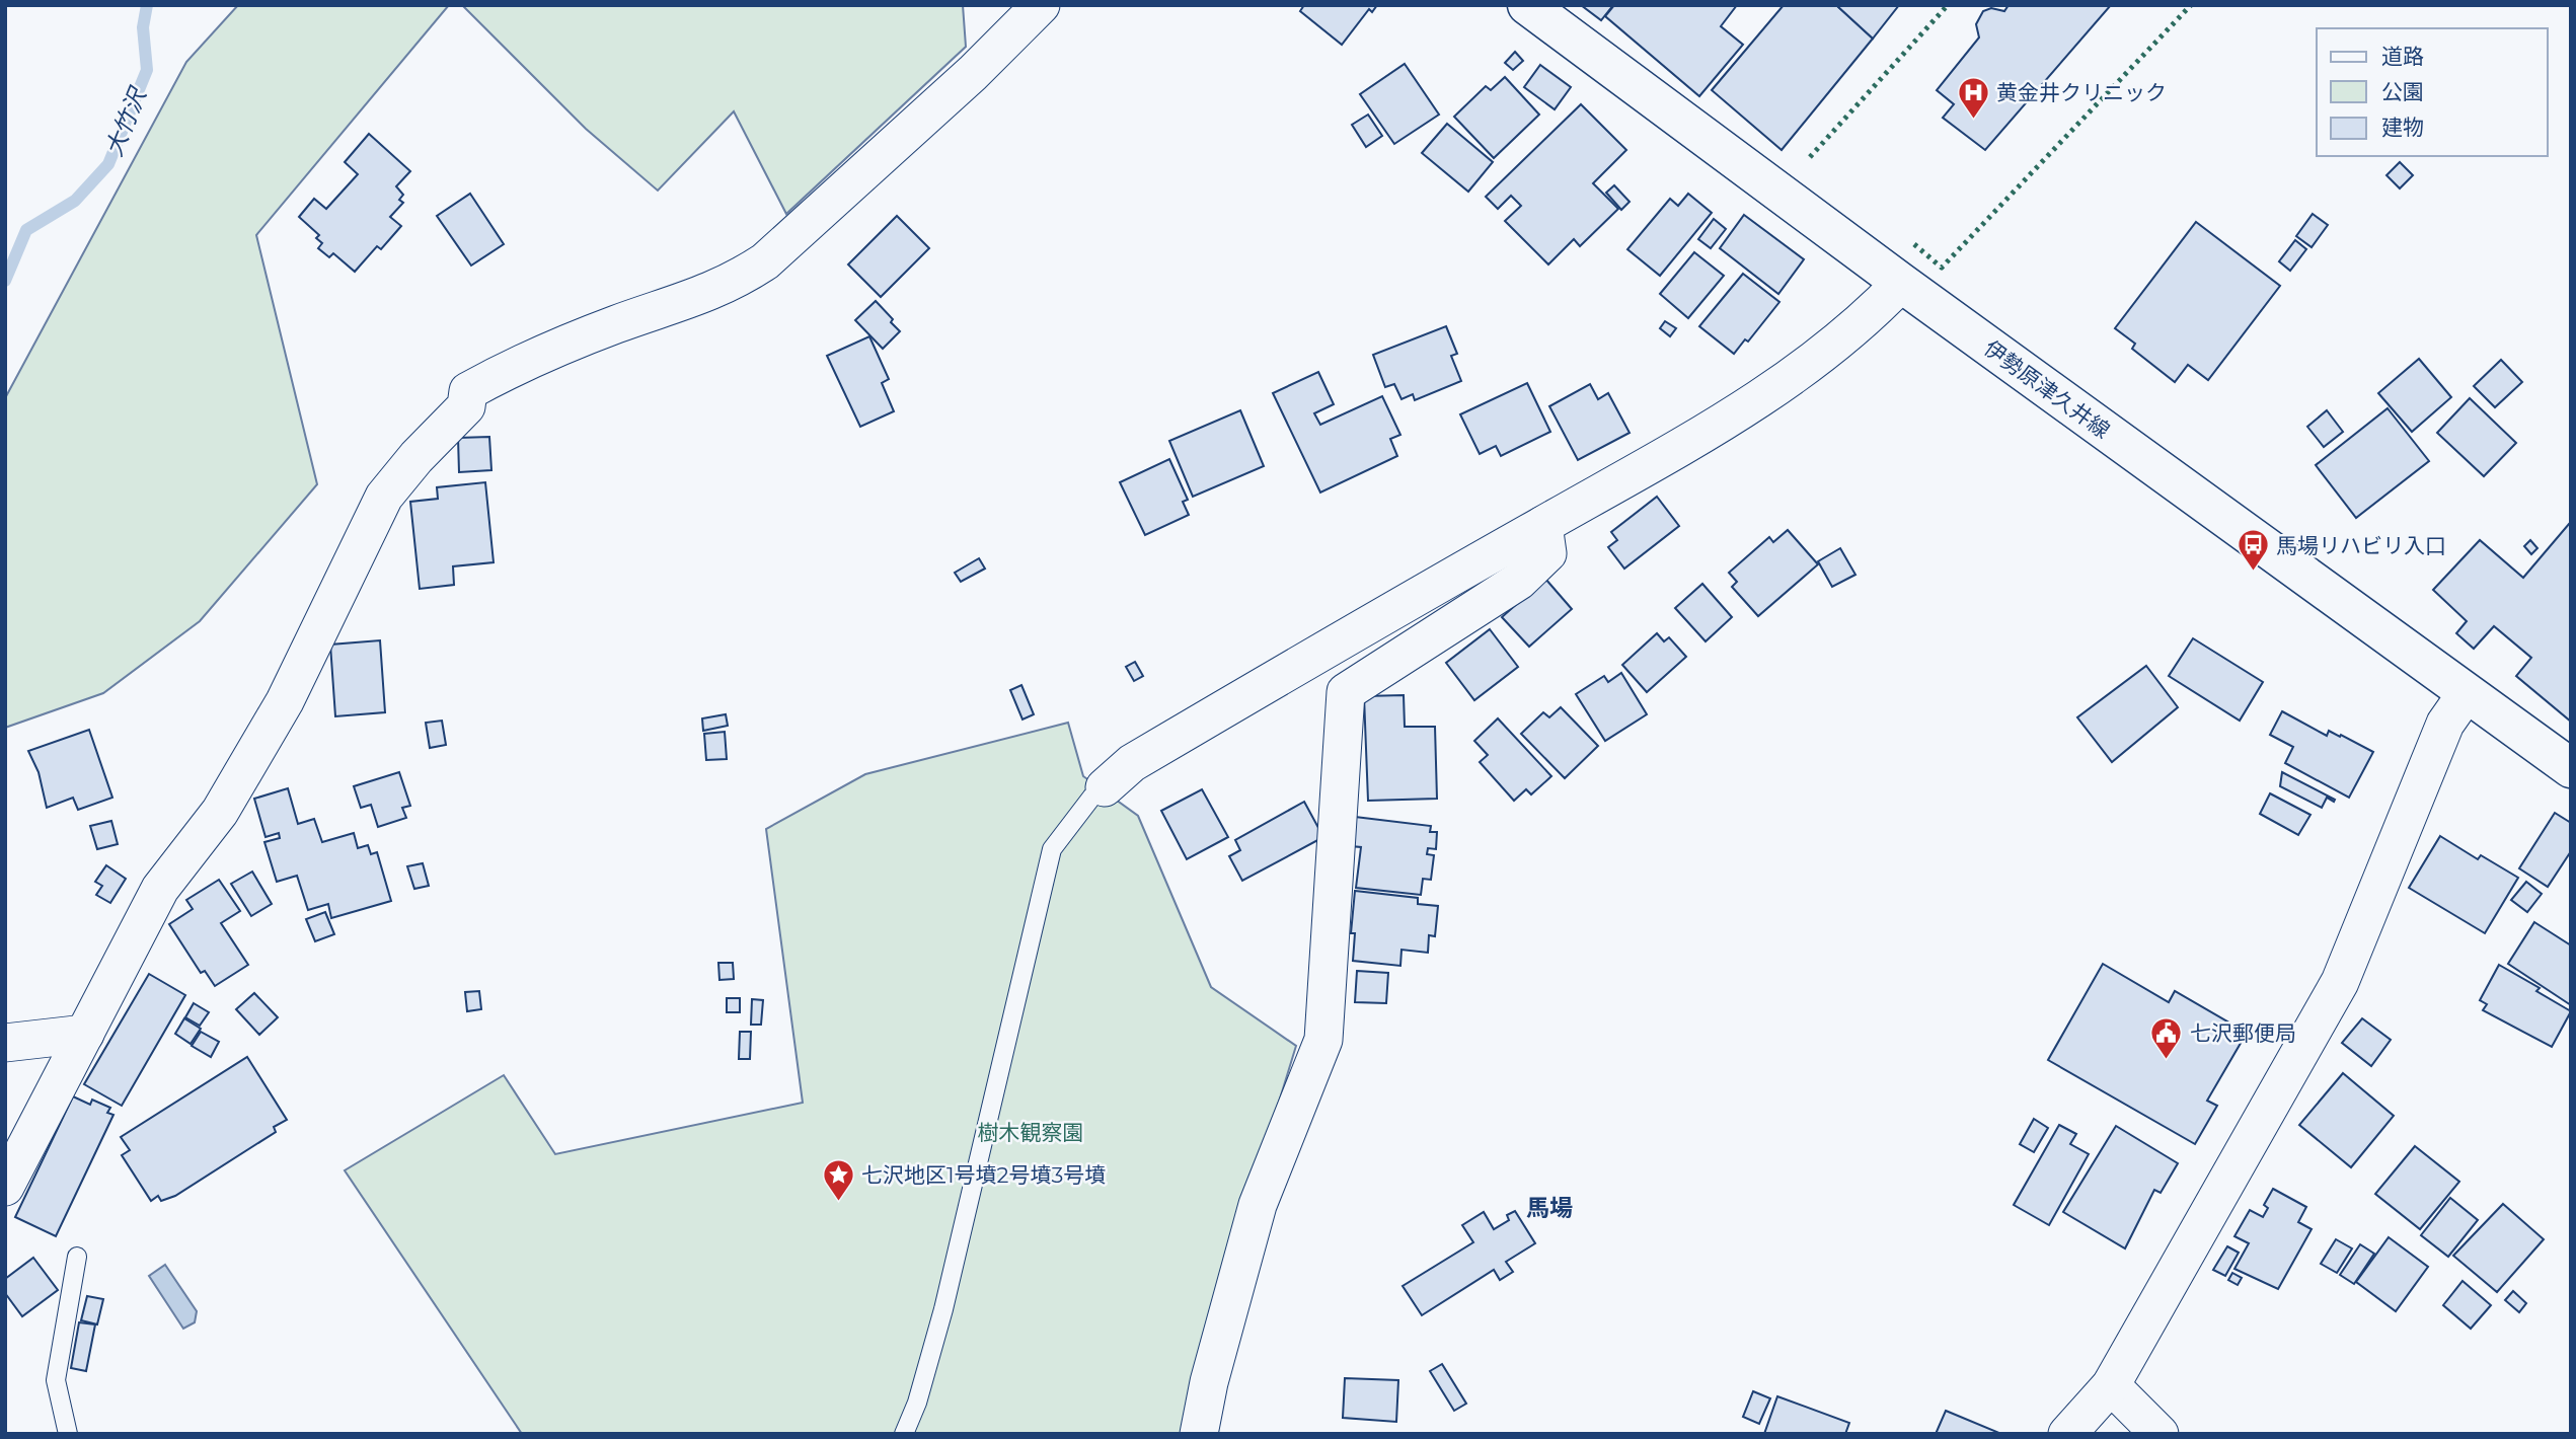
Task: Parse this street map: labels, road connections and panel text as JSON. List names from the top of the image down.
{
  "streets": {
    "main road": ["伊勢原津久井線"]
  },
  "districts": ["馬場"],
  "water": ["大竹沢"],
  "parks": ["樹木観察園"],
  "places": {
    "hospital": ["黄金井クリニック"],
    "bus stop": ["馬場リハビリ入口"],
    "public building": ["七沢郵便局"],
    "place": ["七沢地区1号墳2号墳3号墳"]
  },
  "legend": ["道路", "公園", "建物"]
}
